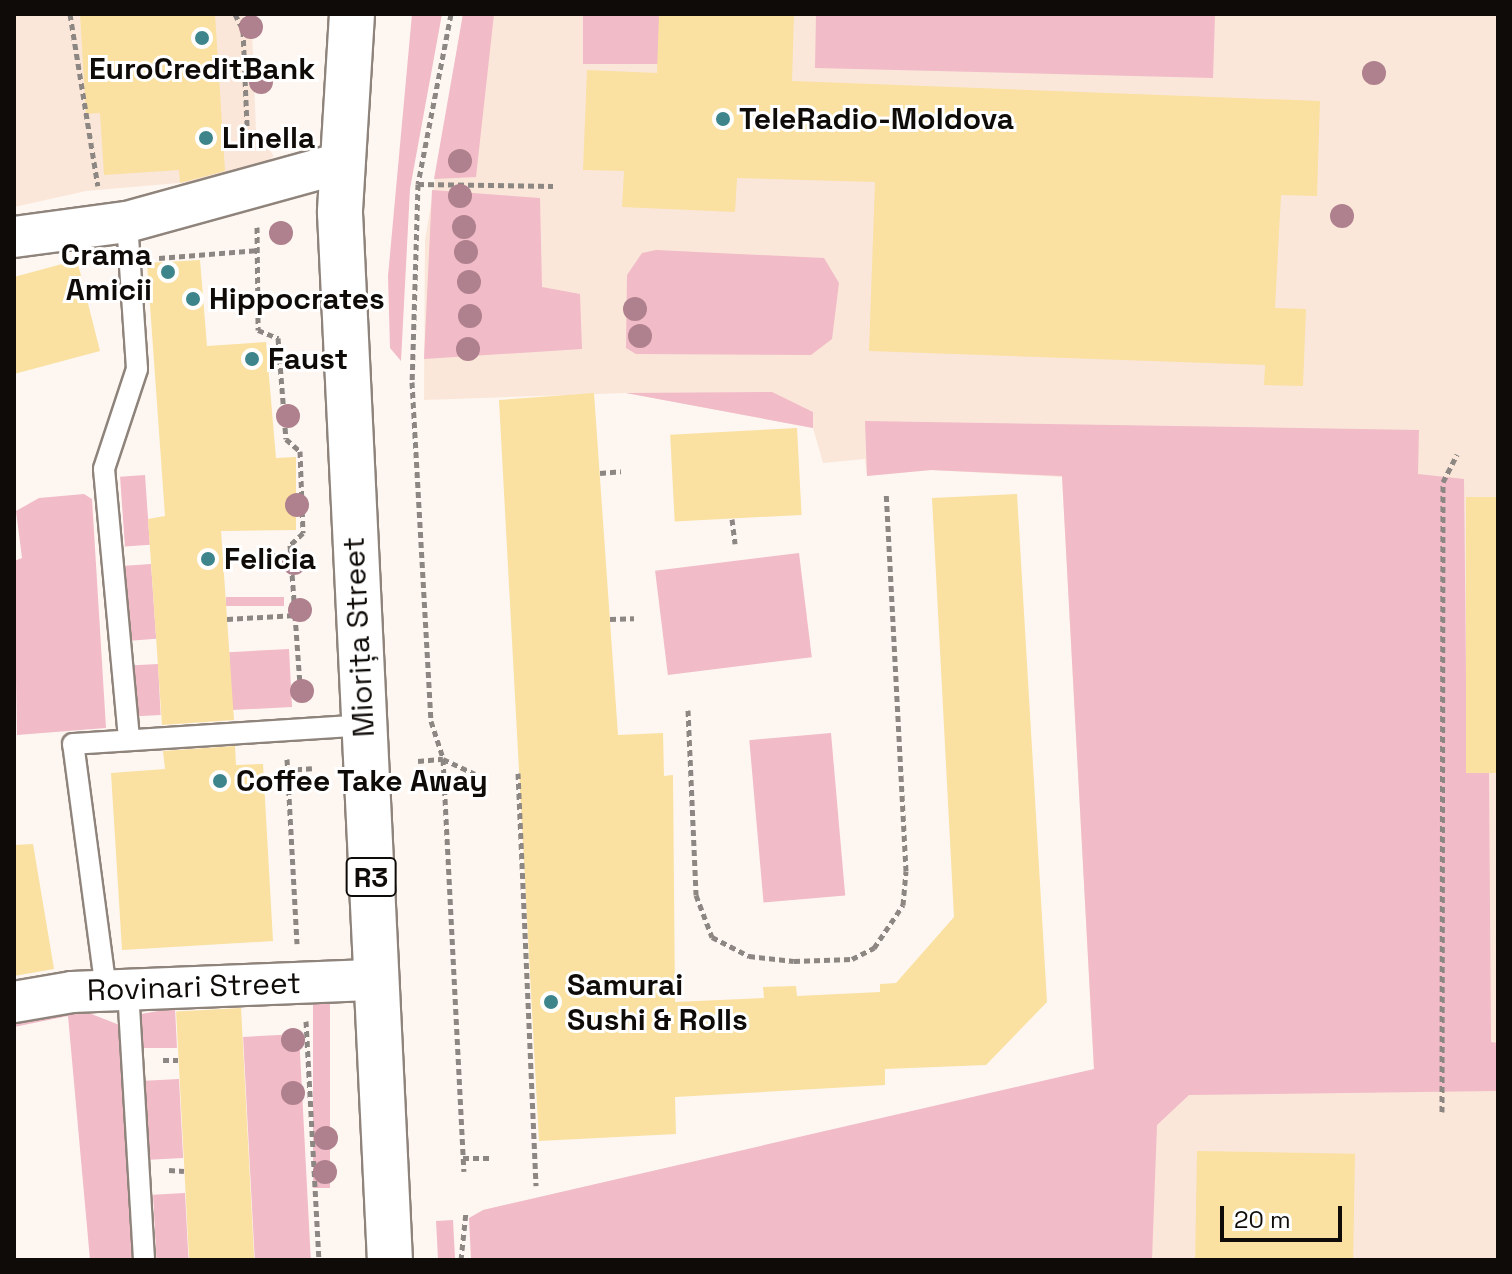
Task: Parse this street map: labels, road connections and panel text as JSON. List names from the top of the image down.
{
  "streets": {
    "main road": ["Miorița Street", "R3"],
    "street": ["Rovinari Street"]
  },
  "crossings": [
    ["Miorița Street", "Rovinari Street"]
  ],
  "places": [
    "EuroCreditBank",
    "TeleRadio-Moldova",
    "Linella",
    "Crama Amicii",
    "Hippocrates",
    "Faust",
    "Felicia",
    "Coffee Take Away",
    "Samurai Sushi & Rolls"
  ],
  "scale_bar": "20 m"
}
